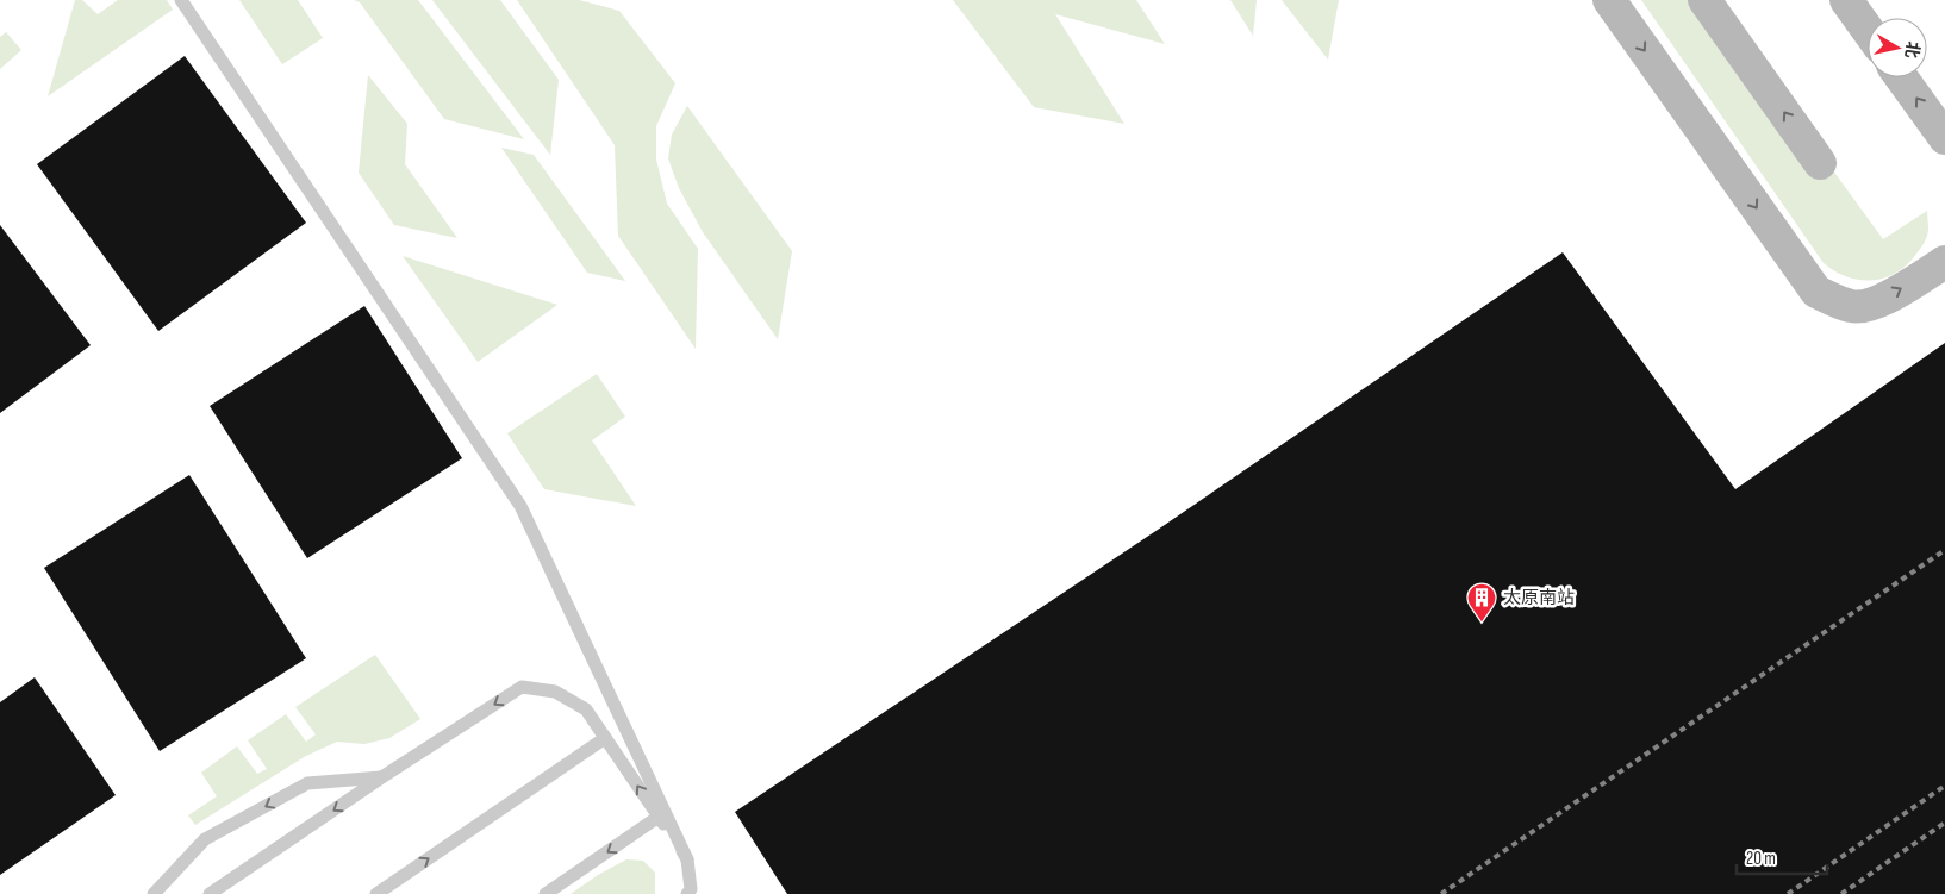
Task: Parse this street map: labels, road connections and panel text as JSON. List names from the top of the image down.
{
  "places": {
    "building": ["太原南站"]
  },
  "scale_bar": "20 m",
  "north": "right"
}
